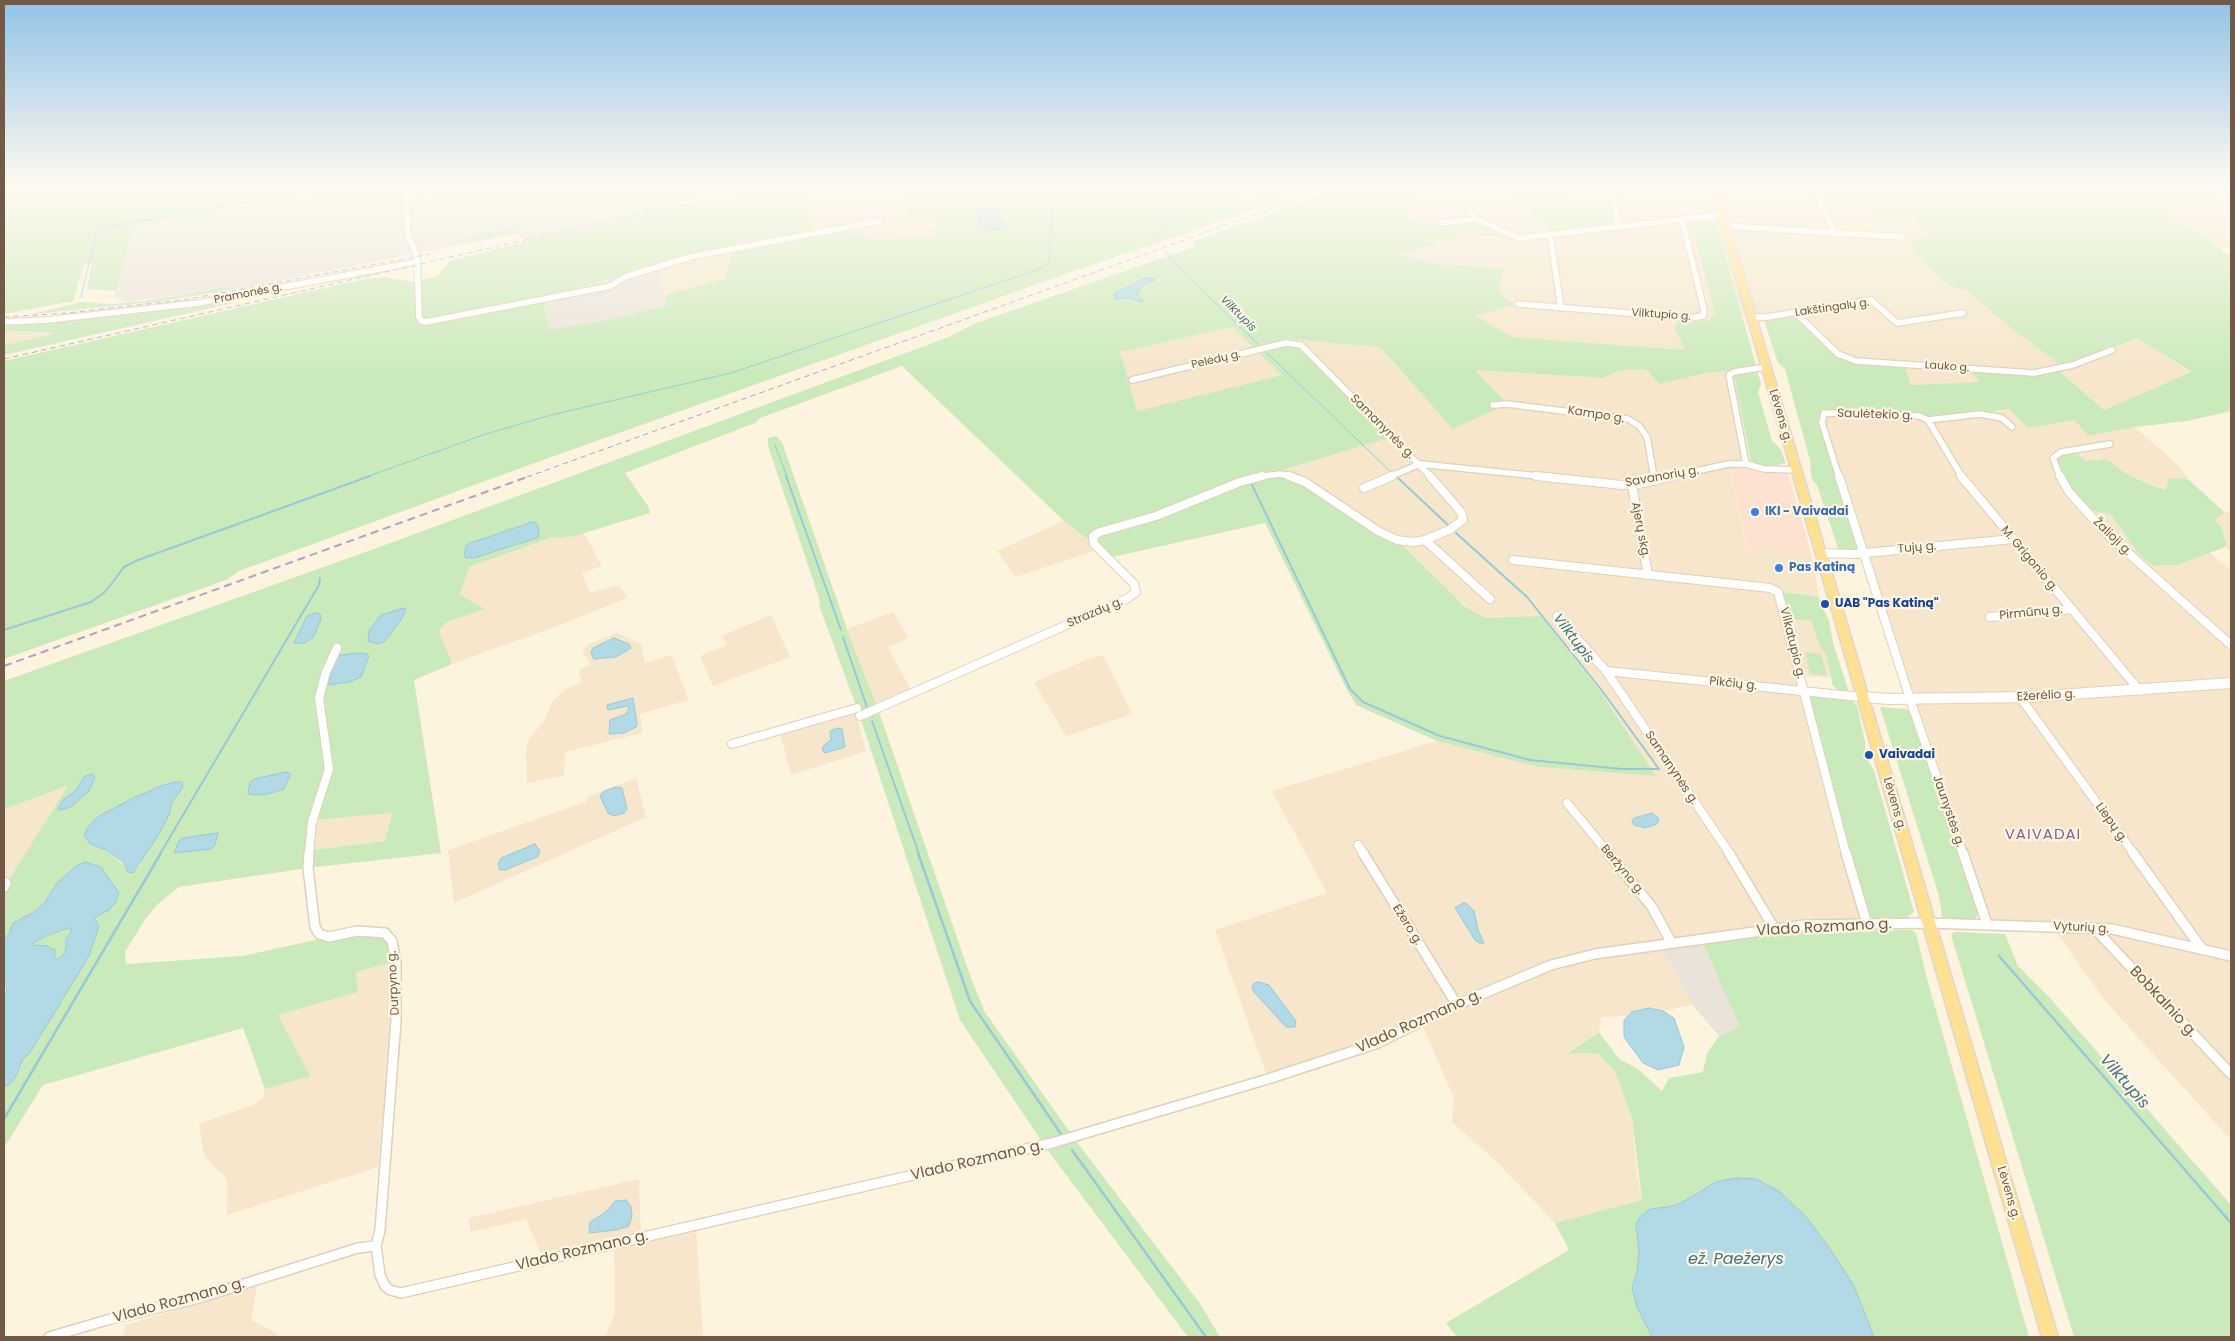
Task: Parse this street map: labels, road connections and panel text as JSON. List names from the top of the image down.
{
  "streets": {
    "main road": ["Lėvens g.", "Ežerėlio g."],
    "street": [
      "Pramonės g.",
      "Lakštingalų g.",
      "Vilktupio g.",
      "Pelėdų g.",
      "Lauko g.",
      "Kampo g.",
      "Saulėtekio g.",
      "Samanynės g.",
      "Savanorių g.",
      "Ajerų skg.",
      "Žalioji g.",
      "Tujų g.",
      "M. Grigonio g.",
      "Strazdų g.",
      "Pirmūnų g.",
      "Vilkatupio g.",
      "Pikčių g.",
      "Jaunystės g.",
      "Liepų g.",
      "Beržyno g.",
      "Ežero g.",
      "Vlado Rozmano g.",
      "Vyturių g.",
      "Durpyno g.",
      "Bobkalnio g."
    ]
  },
  "crossings": [
    ["Lakštingalų g.", "Lauko g."],
    ["Lakštingalų g.", "Lėvens g."],
    ["Pelėdų g.", "Samanynės g."],
    ["Kampo g.", "Savanorių g."],
    ["Saulėtekio g.", "Tujų g."],
    ["Saulėtekio g.", "M. Grigonio g."],
    ["Saulėtekio g.", "Ežerėlio g."],
    ["Saulėtekio g.", "Jaunystės g."],
    ["Lėvens g.", "Savanorių g."],
    ["Lėvens g.", "Tujų g."],
    ["Lėvens g.", "Pikčių g."],
    ["Lėvens g.", "Ežerėlio g."],
    ["Lėvens g.", "Vlado Rozmano g."],
    ["Lėvens g.", "Vyturių g."],
    ["Samanynės g.", "Savanorių g."],
    ["Samanynės g.", "Strazdų g."],
    ["Samanynės g.", "Pikčių g."],
    ["Samanynės g.", "Vlado Rozmano g."],
    ["Savanorių g.", "Ajerų skg."],
    ["Ajerų skg.", "Vilkatupio g."],
    ["Tujų g.", "M. Grigonio g."],
    ["M. Grigonio g.", "Pirmūnų g."],
    ["M. Grigonio g.", "Ežerėlio g."],
    ["Vilkatupio g.", "Pikčių g."],
    ["Vilkatupio g.", "Vlado Rozmano g."],
    ["Pikčių g.", "Ežerėlio g."],
    ["Ežerėlio g.", "Jaunystės g."],
    ["Ežerėlio g.", "Liepų g."],
    ["Jaunystės g.", "Vyturių g."],
    ["Liepų g.", "Vyturių g."],
    ["Beržyno g.", "Vlado Rozmano g."],
    ["Ežero g.", "Vlado Rozmano g."],
    ["Vlado Rozmano g.", "Vyturių g."],
    ["Vlado Rozmano g.", "Durpyno g."],
    ["Vyturių g.", "Bobkalnio g."]
  ],
  "districts": ["VAIVADAI"],
  "water": ["Vilktupis", "ež. Paežerys"],
  "places": [
    "IKI - Vaivadai",
    "Pas Katiną",
    "UAB \"Pas Katiną\"",
    "Vaivadai"
  ]
}
